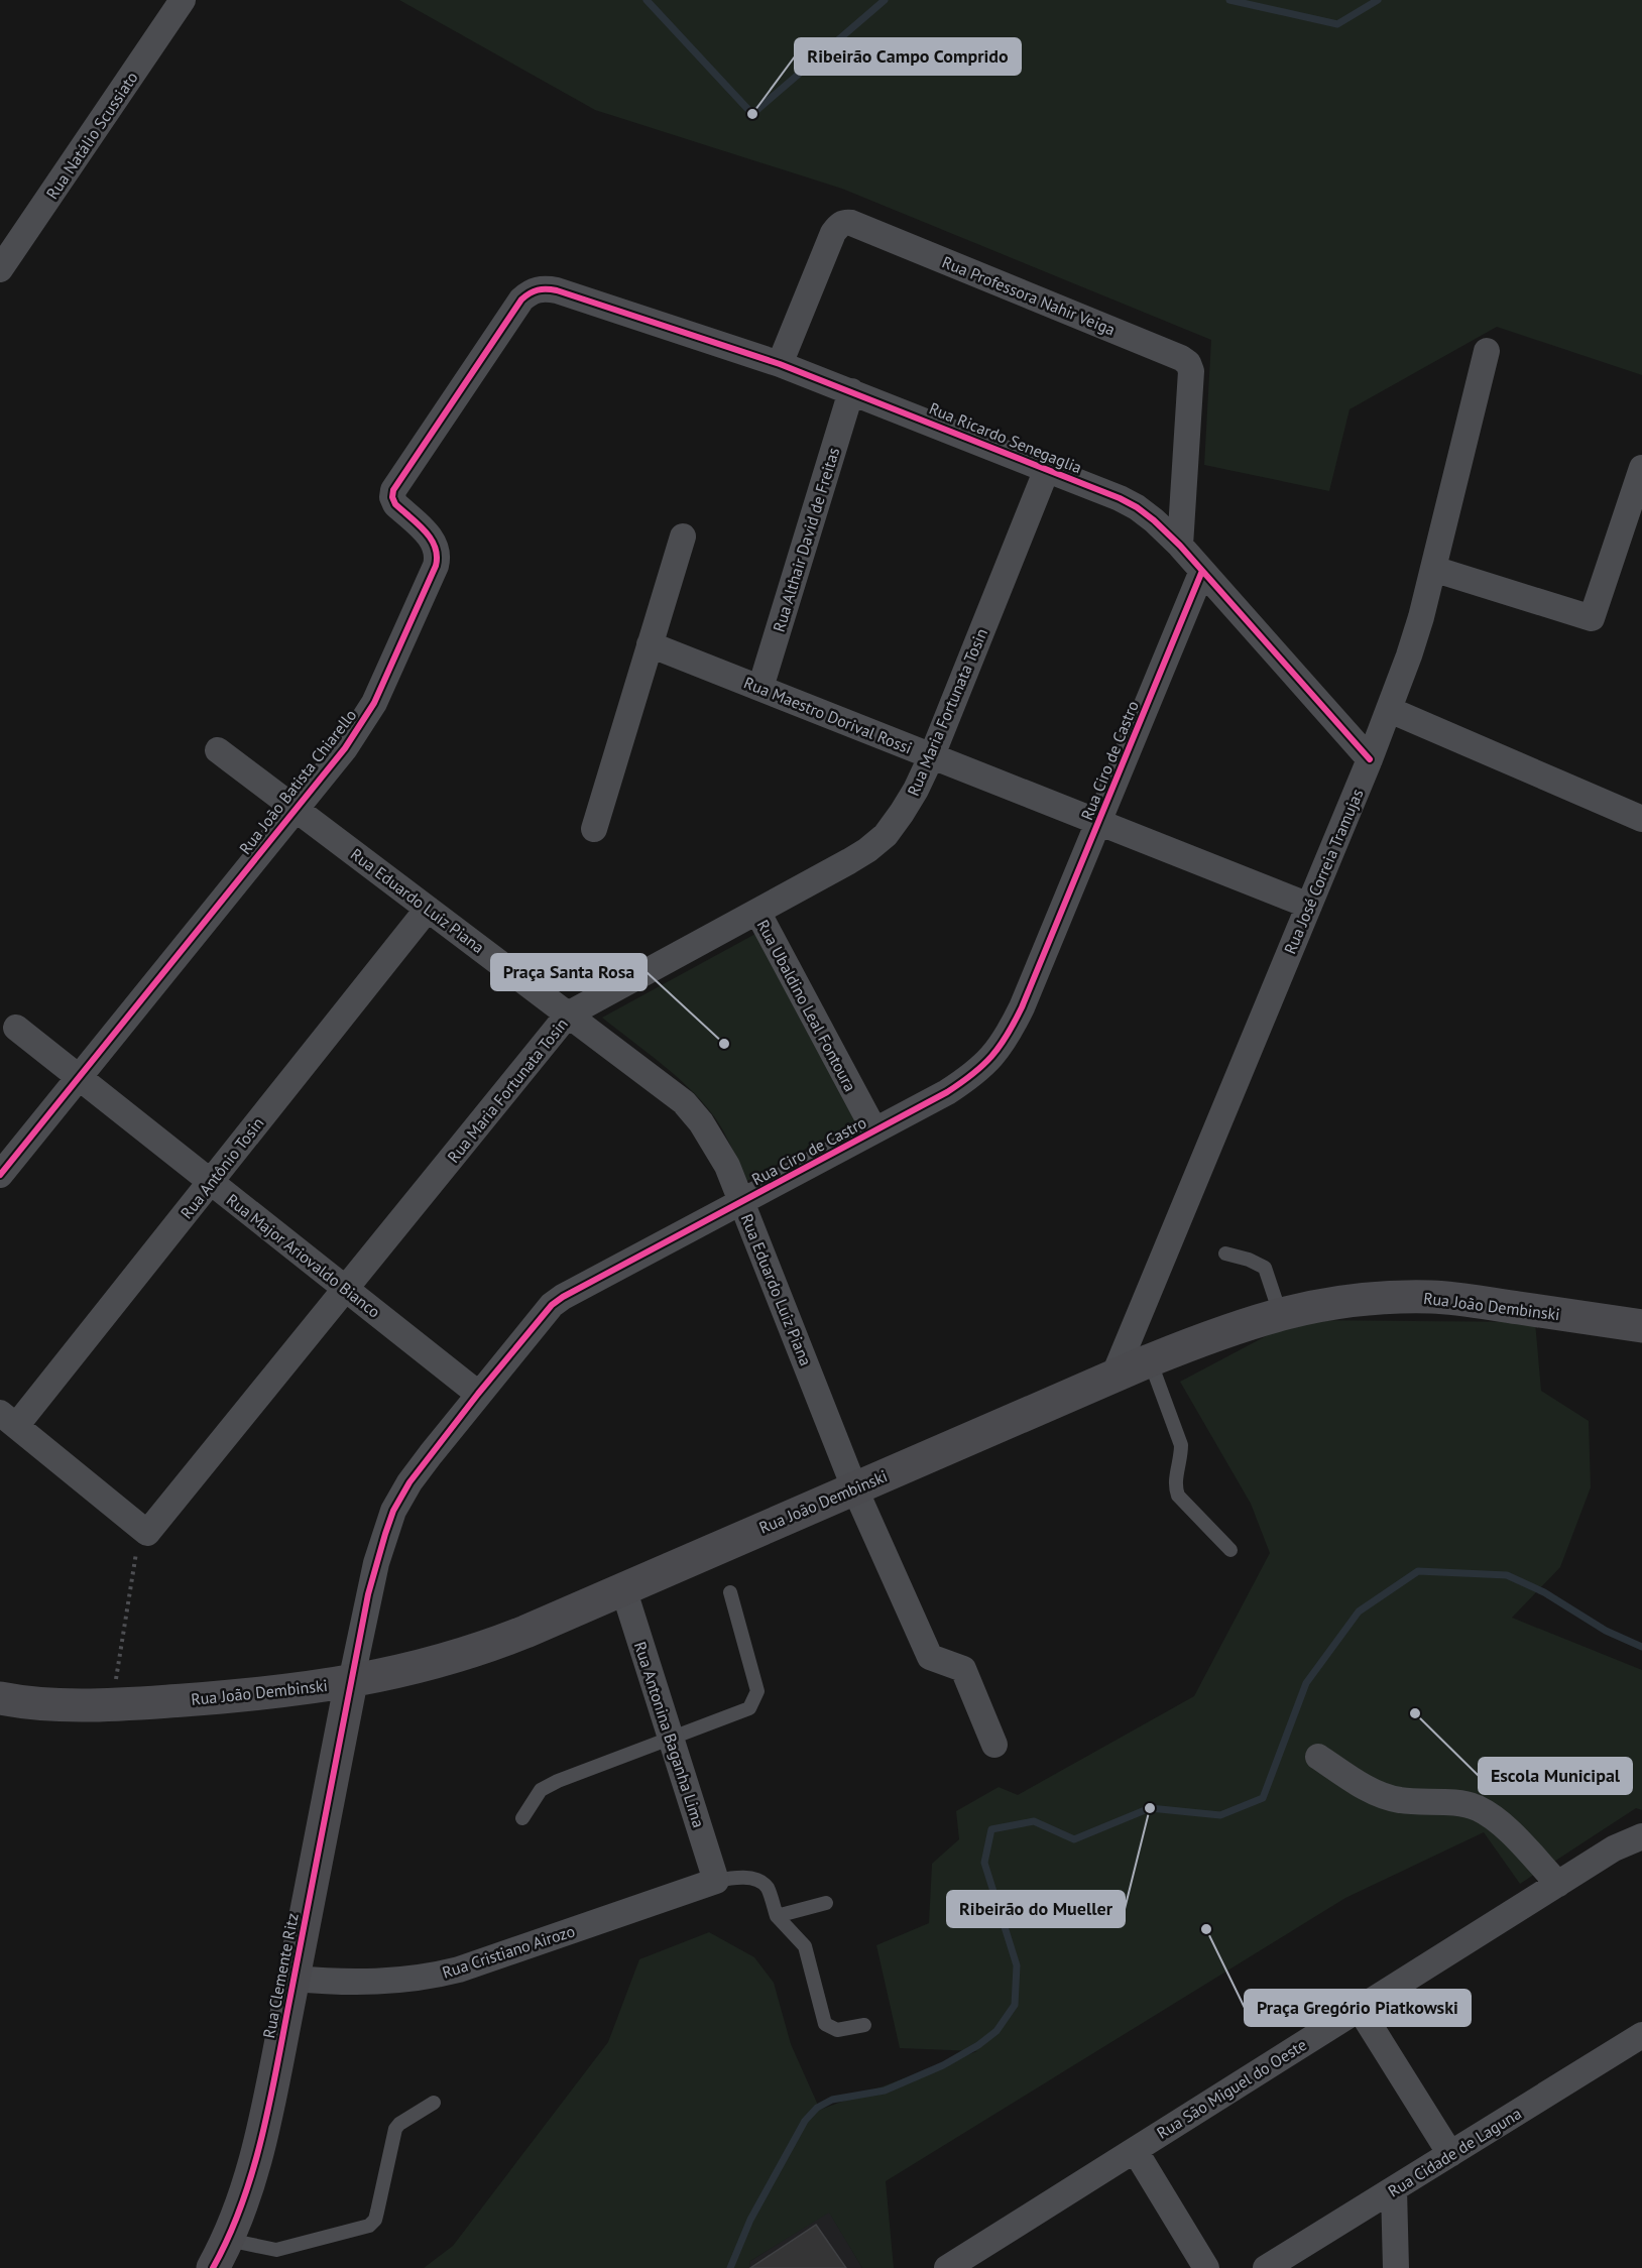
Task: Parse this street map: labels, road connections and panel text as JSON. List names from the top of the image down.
{
  "streets": {
    "main road": ["Rua João Dembinski", "Rua Clemente Ritz"],
    "street": [
      "Rua Natálio Scussiato",
      "Rua Professora Nahir Veiga",
      "Rua Ricardo Senegaglia",
      "Rua Althair David de Freitas",
      "Rua Maria Fortunata Tosin",
      "Rua Maestro Dorival Rossi",
      "Rua Ciro de Castro",
      "Rua João Batista Chiarello",
      "Rua José Correia Tramujas",
      "Rua Eduardo Luiz Piana",
      "Rua Ubaldino Leal Fontoura",
      "Rua Antônio Tosin",
      "Rua Major Ariovaldo Bianco",
      "Rua Antonina Baganha Lima",
      "Rua Cristiano Airozo",
      "Rua São Miguel do Oeste",
      "Rua Cidade de Laguna"
    ]
  },
  "crossings": [
    ["Rua Professora Nahir Veiga", "Rua Ricardo Senegaglia"],
    ["Rua Ricardo Senegaglia", "Rua Althair David de Freitas"],
    ["Rua Ricardo Senegaglia", "Rua Maria Fortunata Tosin"],
    ["Rua Ricardo Senegaglia", "Rua Ciro de Castro"],
    ["Rua Ricardo Senegaglia", "Rua João Batista Chiarello"],
    ["Rua Ricardo Senegaglia", "Rua José Correia Tramujas"],
    ["Rua Althair David de Freitas", "Rua Maestro Dorival Rossi"],
    ["Rua Maria Fortunata Tosin", "Rua Maestro Dorival Rossi"],
    ["Rua Maria Fortunata Tosin", "Rua Eduardo Luiz Piana"],
    ["Rua Maria Fortunata Tosin", "Rua Ubaldino Leal Fontoura"],
    ["Rua Maria Fortunata Tosin", "Rua Major Ariovaldo Bianco"],
    ["Rua Maestro Dorival Rossi", "Rua Ciro de Castro"],
    ["Rua Maestro Dorival Rossi", "Rua José Correia Tramujas"],
    ["Rua Ciro de Castro", "Rua Eduardo Luiz Piana"],
    ["Rua Ciro de Castro", "Rua Ubaldino Leal Fontoura"],
    ["Rua Ciro de Castro", "Rua Major Ariovaldo Bianco"],
    ["Rua Ciro de Castro", "Rua João Dembinski"],
    ["Rua Ciro de Castro", "Rua Clemente Ritz"],
    ["Rua João Batista Chiarello", "Rua Eduardo Luiz Piana"],
    ["Rua João Batista Chiarello", "Rua Major Ariovaldo Bianco"],
    ["Rua José Correia Tramujas", "Rua João Dembinski"],
    ["Rua Eduardo Luiz Piana", "Rua Antônio Tosin"],
    ["Rua Eduardo Luiz Piana", "Rua João Dembinski"],
    ["Rua Antônio Tosin", "Rua Major Ariovaldo Bianco"],
    ["Rua João Dembinski", "Rua Antonina Baganha Lima"],
    ["Rua João Dembinski", "Rua Clemente Ritz"],
    ["Rua Antonina Baganha Lima", "Rua Cristiano Airozo"],
    ["Rua Cristiano Airozo", "Rua Clemente Ritz"]
  ],
  "places": [
    "Ribeirão Campo Comprido",
    "Praça Santa Rosa",
    "Escola Municipal",
    "Ribeirão do Mueller",
    "Praça Gregório Piatkowski"
  ]
}
